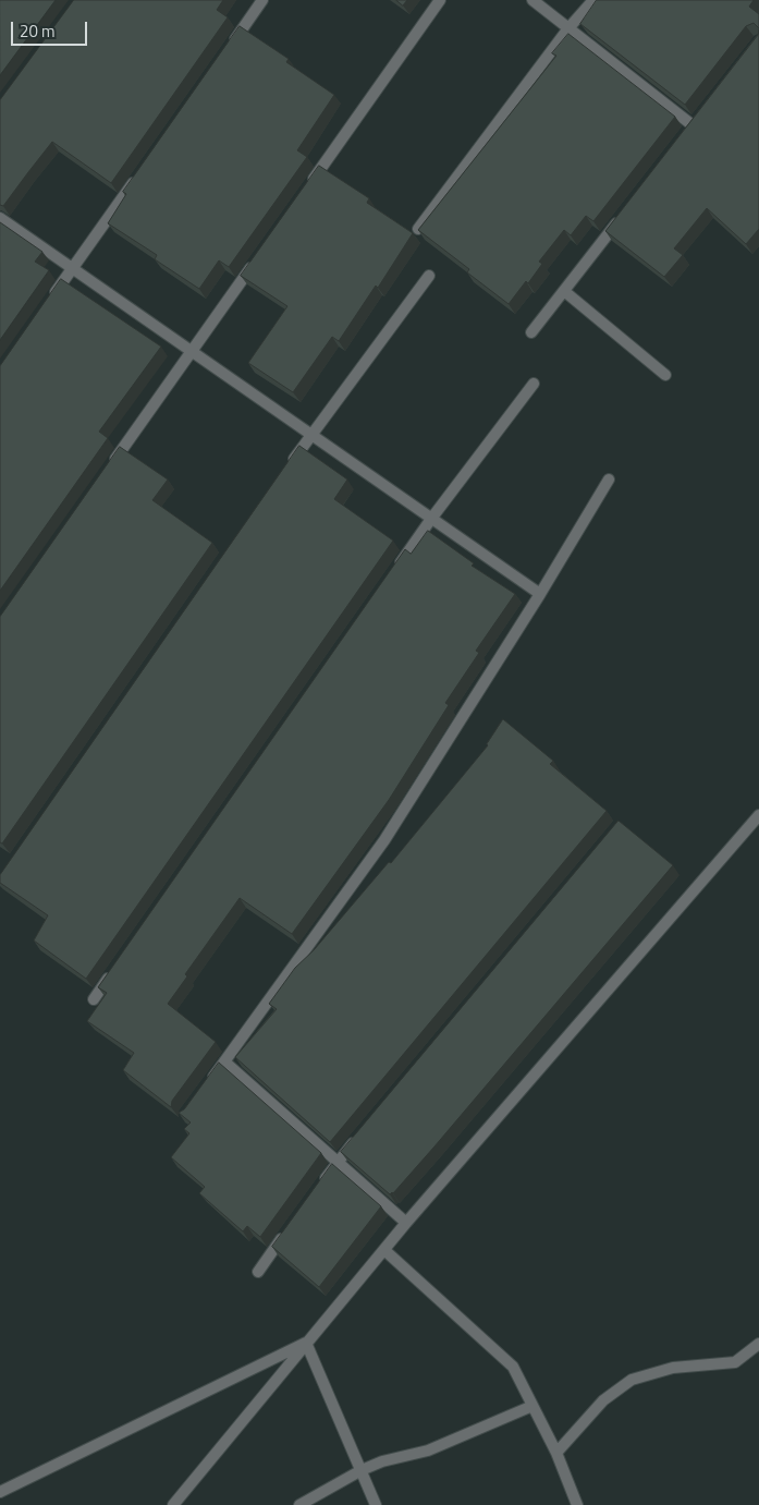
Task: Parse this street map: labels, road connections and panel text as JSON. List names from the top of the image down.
{
  "scale_bar": "20 m"
}
